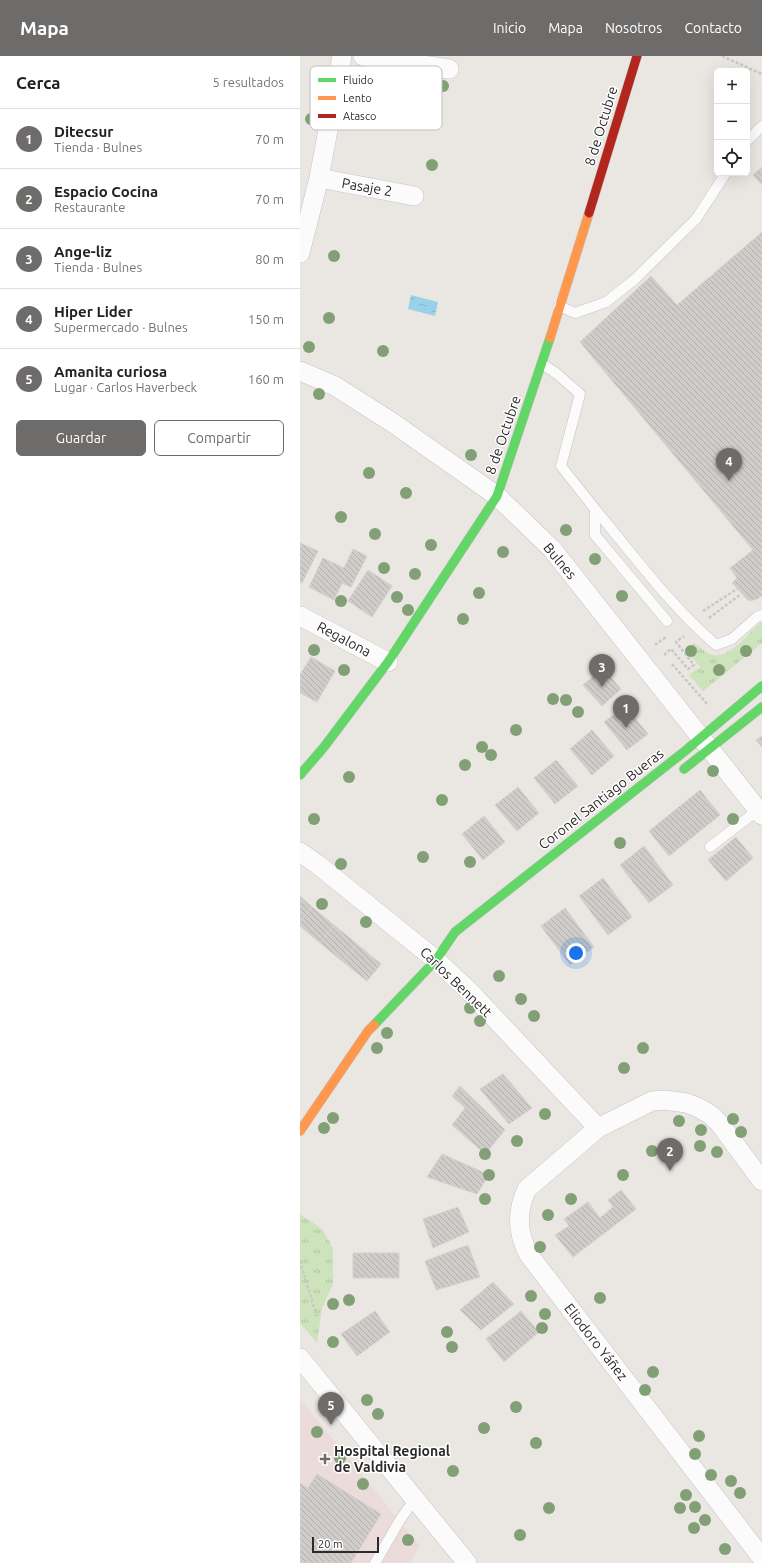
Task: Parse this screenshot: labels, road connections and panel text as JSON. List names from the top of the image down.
{
  "streets": {
    "street": [
      "8 de Octubre",
      "Pasaje 2",
      "Bulnes",
      "Regalona",
      "Coronel Santiago Bueras",
      "Carlos Bennett",
      "Eliodoro Yáñez"
    ]
  },
  "crossings": [
    ["8 de Octubre", "Bulnes"],
    ["8 de Octubre", "Regalona"],
    ["Bulnes", "Coronel Santiago Bueras"],
    ["Coronel Santiago Bueras", "Carlos Bennett"],
    ["Carlos Bennett", "Eliodoro Yáñez"]
  ],
  "places": {
    "health": ["Hospital Regional de Valdivia"]
  },
  "legend": ["Fluido", "Lento", "Atasco"],
  "scale_bar": "20 m",
  "page": {
    "header": "Mapa",
    "nav": [
      "Inicio",
      "Mapa",
      "Nosotros",
      "Contacto"
    ],
    "heading": ["Cerca", "5 resultados"],
    "map_buttons": ["+", "−"],
    "list": [
      {
        "mark": "1",
        "name": "Ditecsur",
        "note": "Tienda · Bulnes",
        "value": "70 m"
      },
      {
        "mark": "2",
        "name": "Espacio Cocina",
        "note": "Restaurante",
        "value": "70 m"
      },
      {
        "mark": "3",
        "name": "Ange-liz",
        "note": "Tienda · Bulnes",
        "value": "80 m"
      },
      {
        "mark": "4",
        "name": "Hiper Lider",
        "note": "Supermercado · Bulnes",
        "value": "150 m"
      },
      {
        "mark": "5",
        "name": "Amanita curiosa",
        "note": "Lugar · Carlos Haverbeck",
        "value": "160 m"
      }
    ],
    "buttons": ["Guardar", "Compartir"],
    "pins": [
      "4",
      "3",
      "1",
      "2",
      "5"
    ],
    "scale": "20 m"
  }
}
